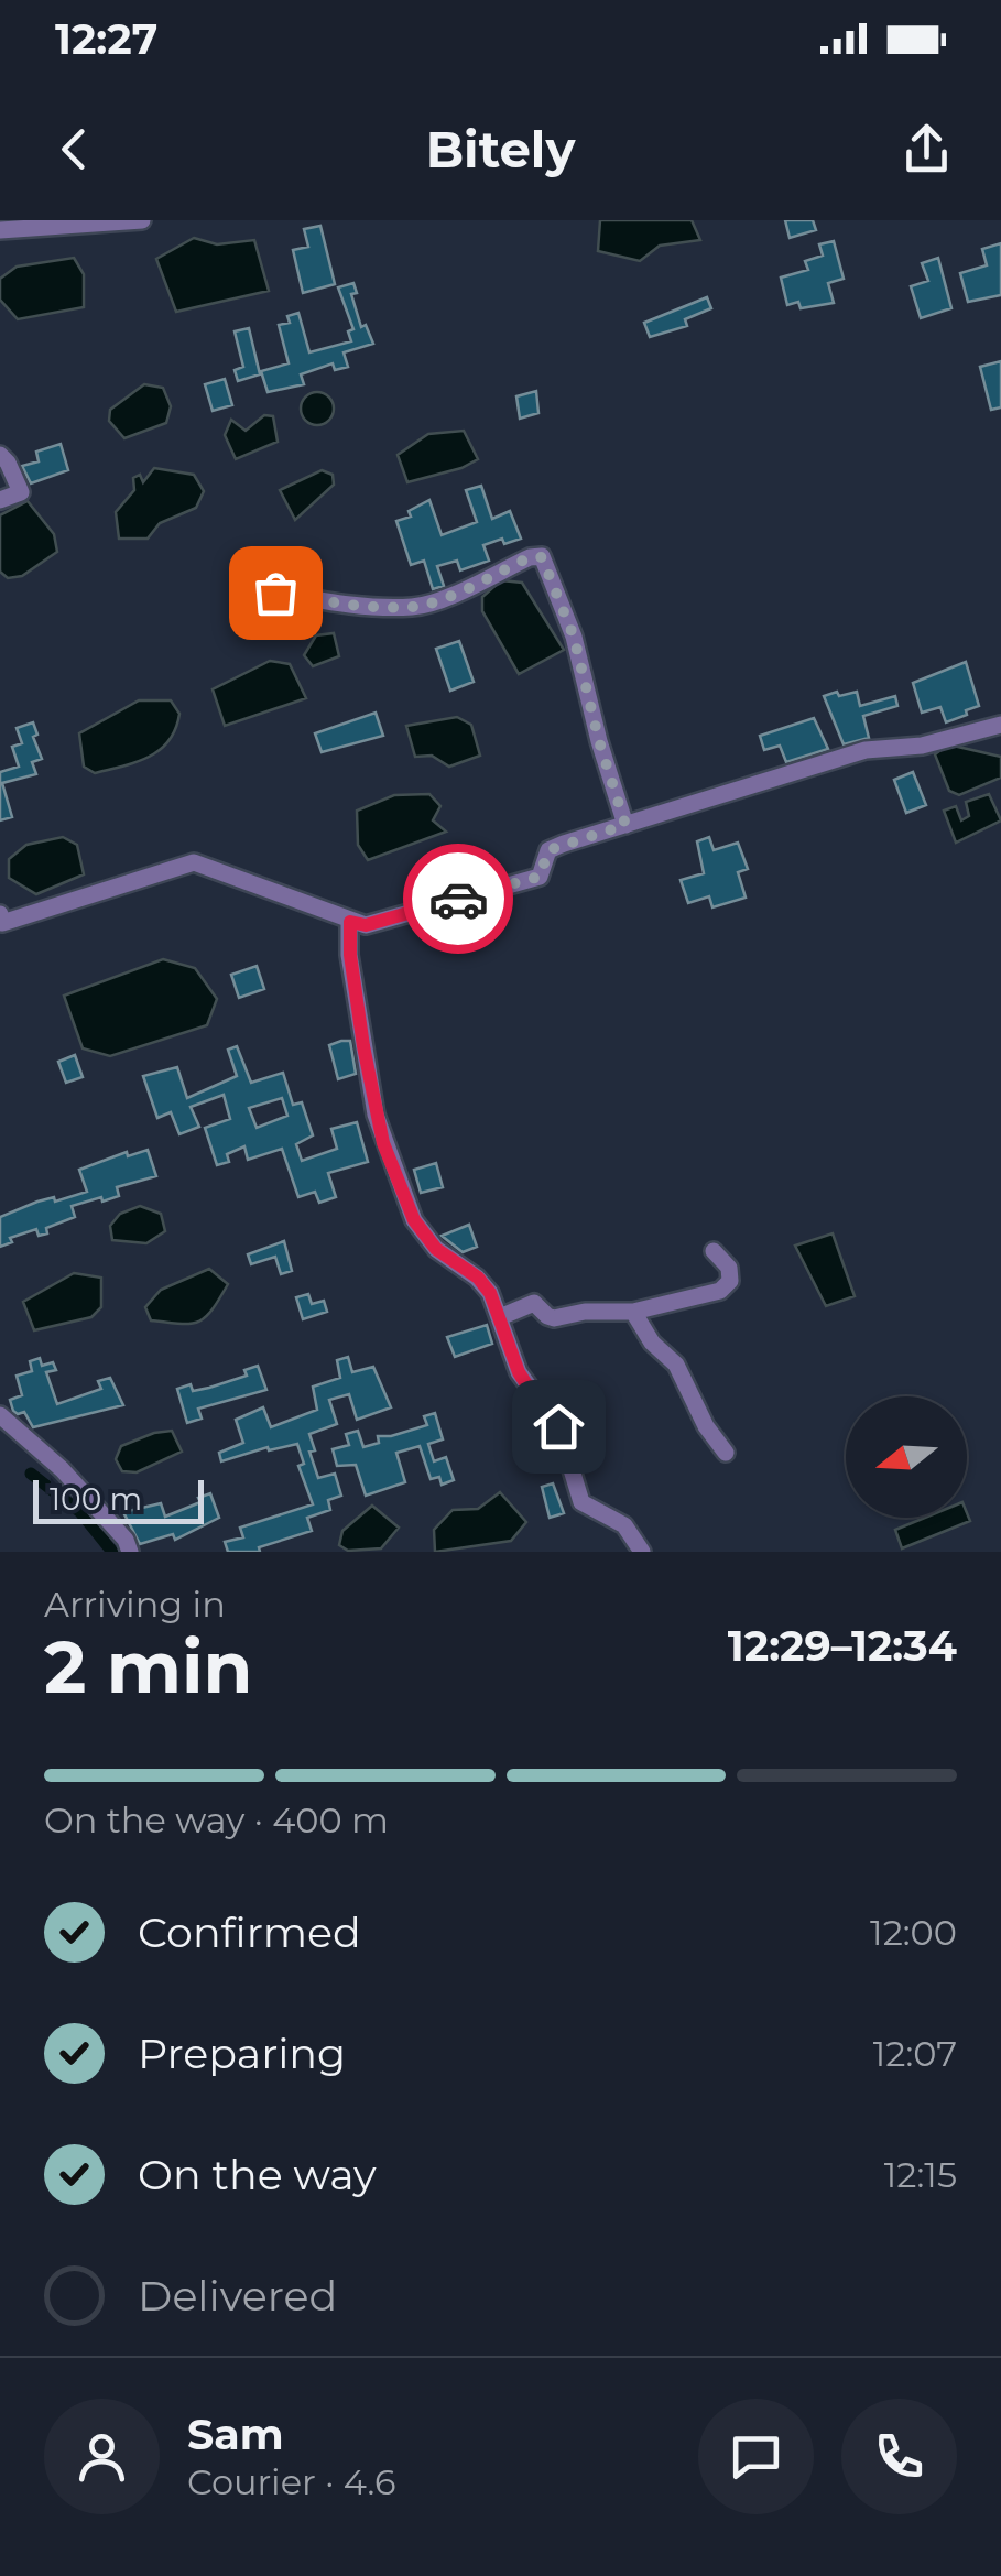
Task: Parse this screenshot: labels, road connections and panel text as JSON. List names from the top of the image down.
{
  "scale_bar": "100 m",
  "north": "left",
  "page": {
    "status": "12:27",
    "header": "Bitely",
    "scale": "100 m",
    "heading": ["2 min", "Arriving in", "12:29–12:34"],
    "panel": ["Sam", "Courier · 4.6"],
    "bar": "On the way · 400 m",
    "list": [
      ["Confirmed", "12:00"],
      ["Preparing", "12:07"],
      ["On the way", "12:15"],
      "Delivered"
    ]
  }
}
